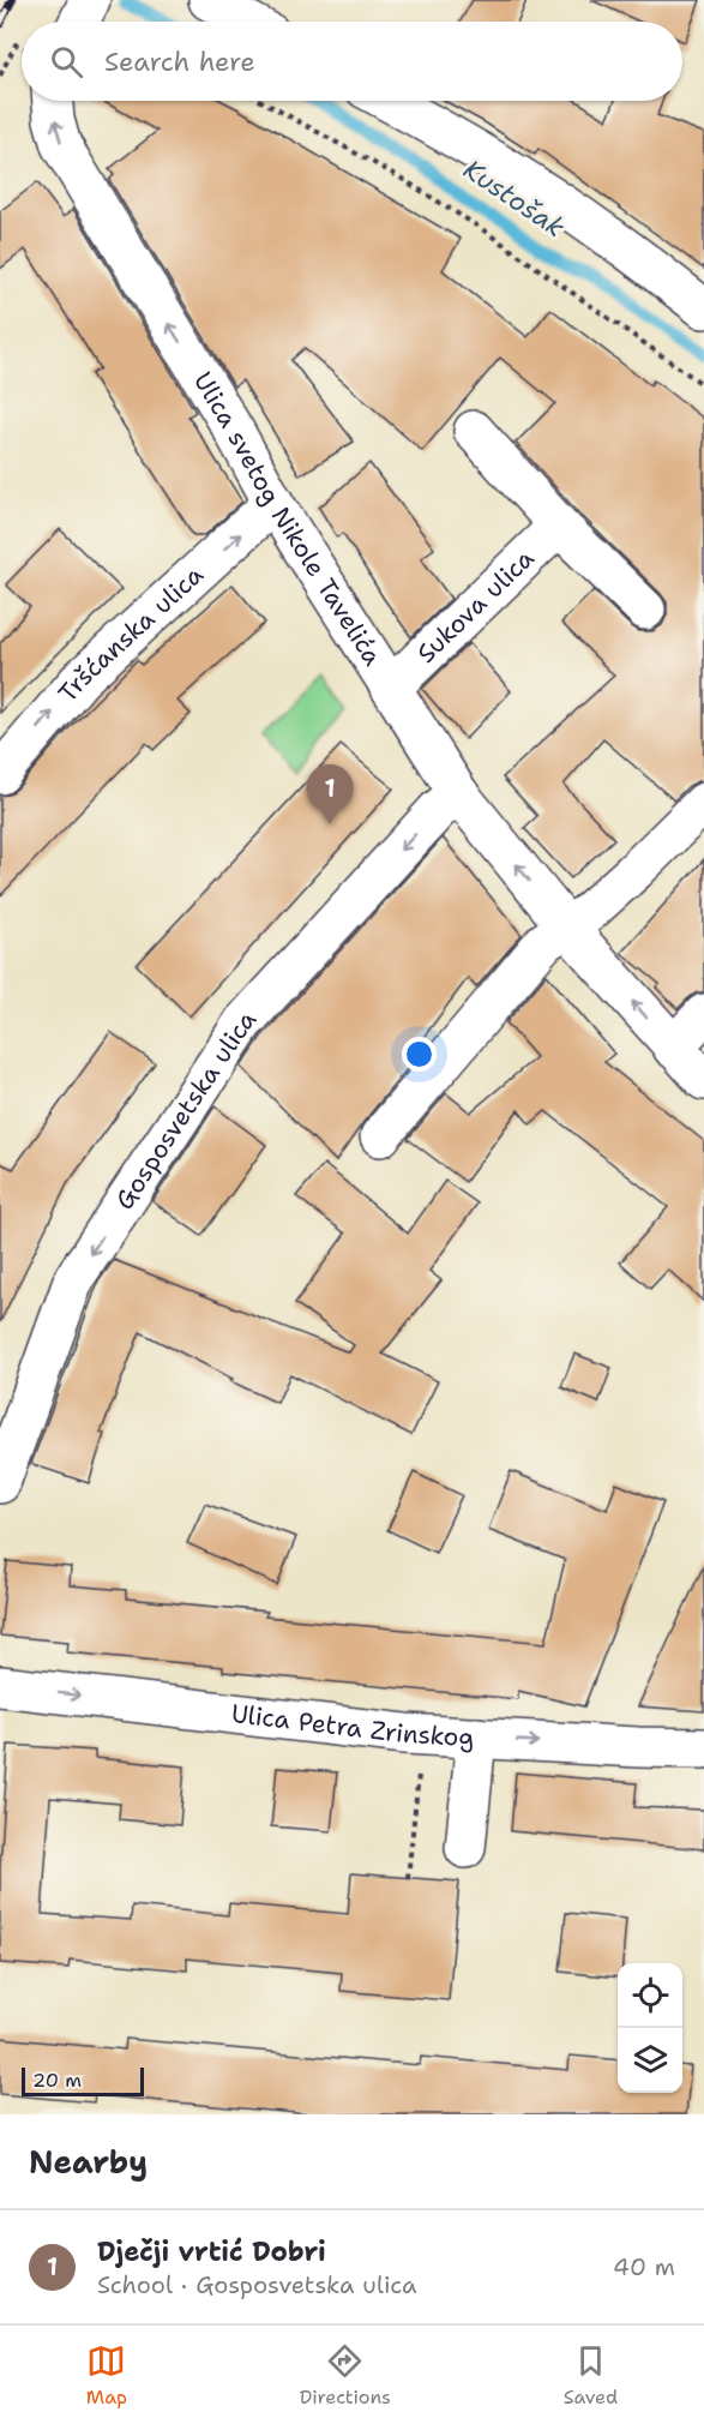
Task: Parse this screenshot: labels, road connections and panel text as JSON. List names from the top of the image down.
{
  "streets": {
    "street": [
      "Ulica svetog Nikole Tavelića",
      "Sukova ulica",
      "Tršćanska ulica",
      "Gosposvetska ulica",
      "Ulica Petra Zrinskog"
    ]
  },
  "crossings": [
    ["Ulica svetog Nikole Tavelića", "Sukova ulica"],
    ["Ulica svetog Nikole Tavelića", "Tršćanska ulica"],
    ["Ulica svetog Nikole Tavelića", "Gosposvetska ulica"]
  ],
  "one_way": ["Ulica svetog Nikole Tavelića", "Tršćanska ulica", "Ulica Petra Zrinskog"],
  "water": ["Kustošak"],
  "scale_bar": "20 m",
  "page": {
    "search": "Search here",
    "pins": "1",
    "scale": "20 m",
    "heading": "Nearby",
    "list": [
      {
        "mark": "1",
        "name": "Dječji vrtić Dobri",
        "note": "School · Gosposvetska ulica",
        "value": "40 m"
      }
    ],
    "nav": ["Map", "Directions", "Saved"]
  }
}
